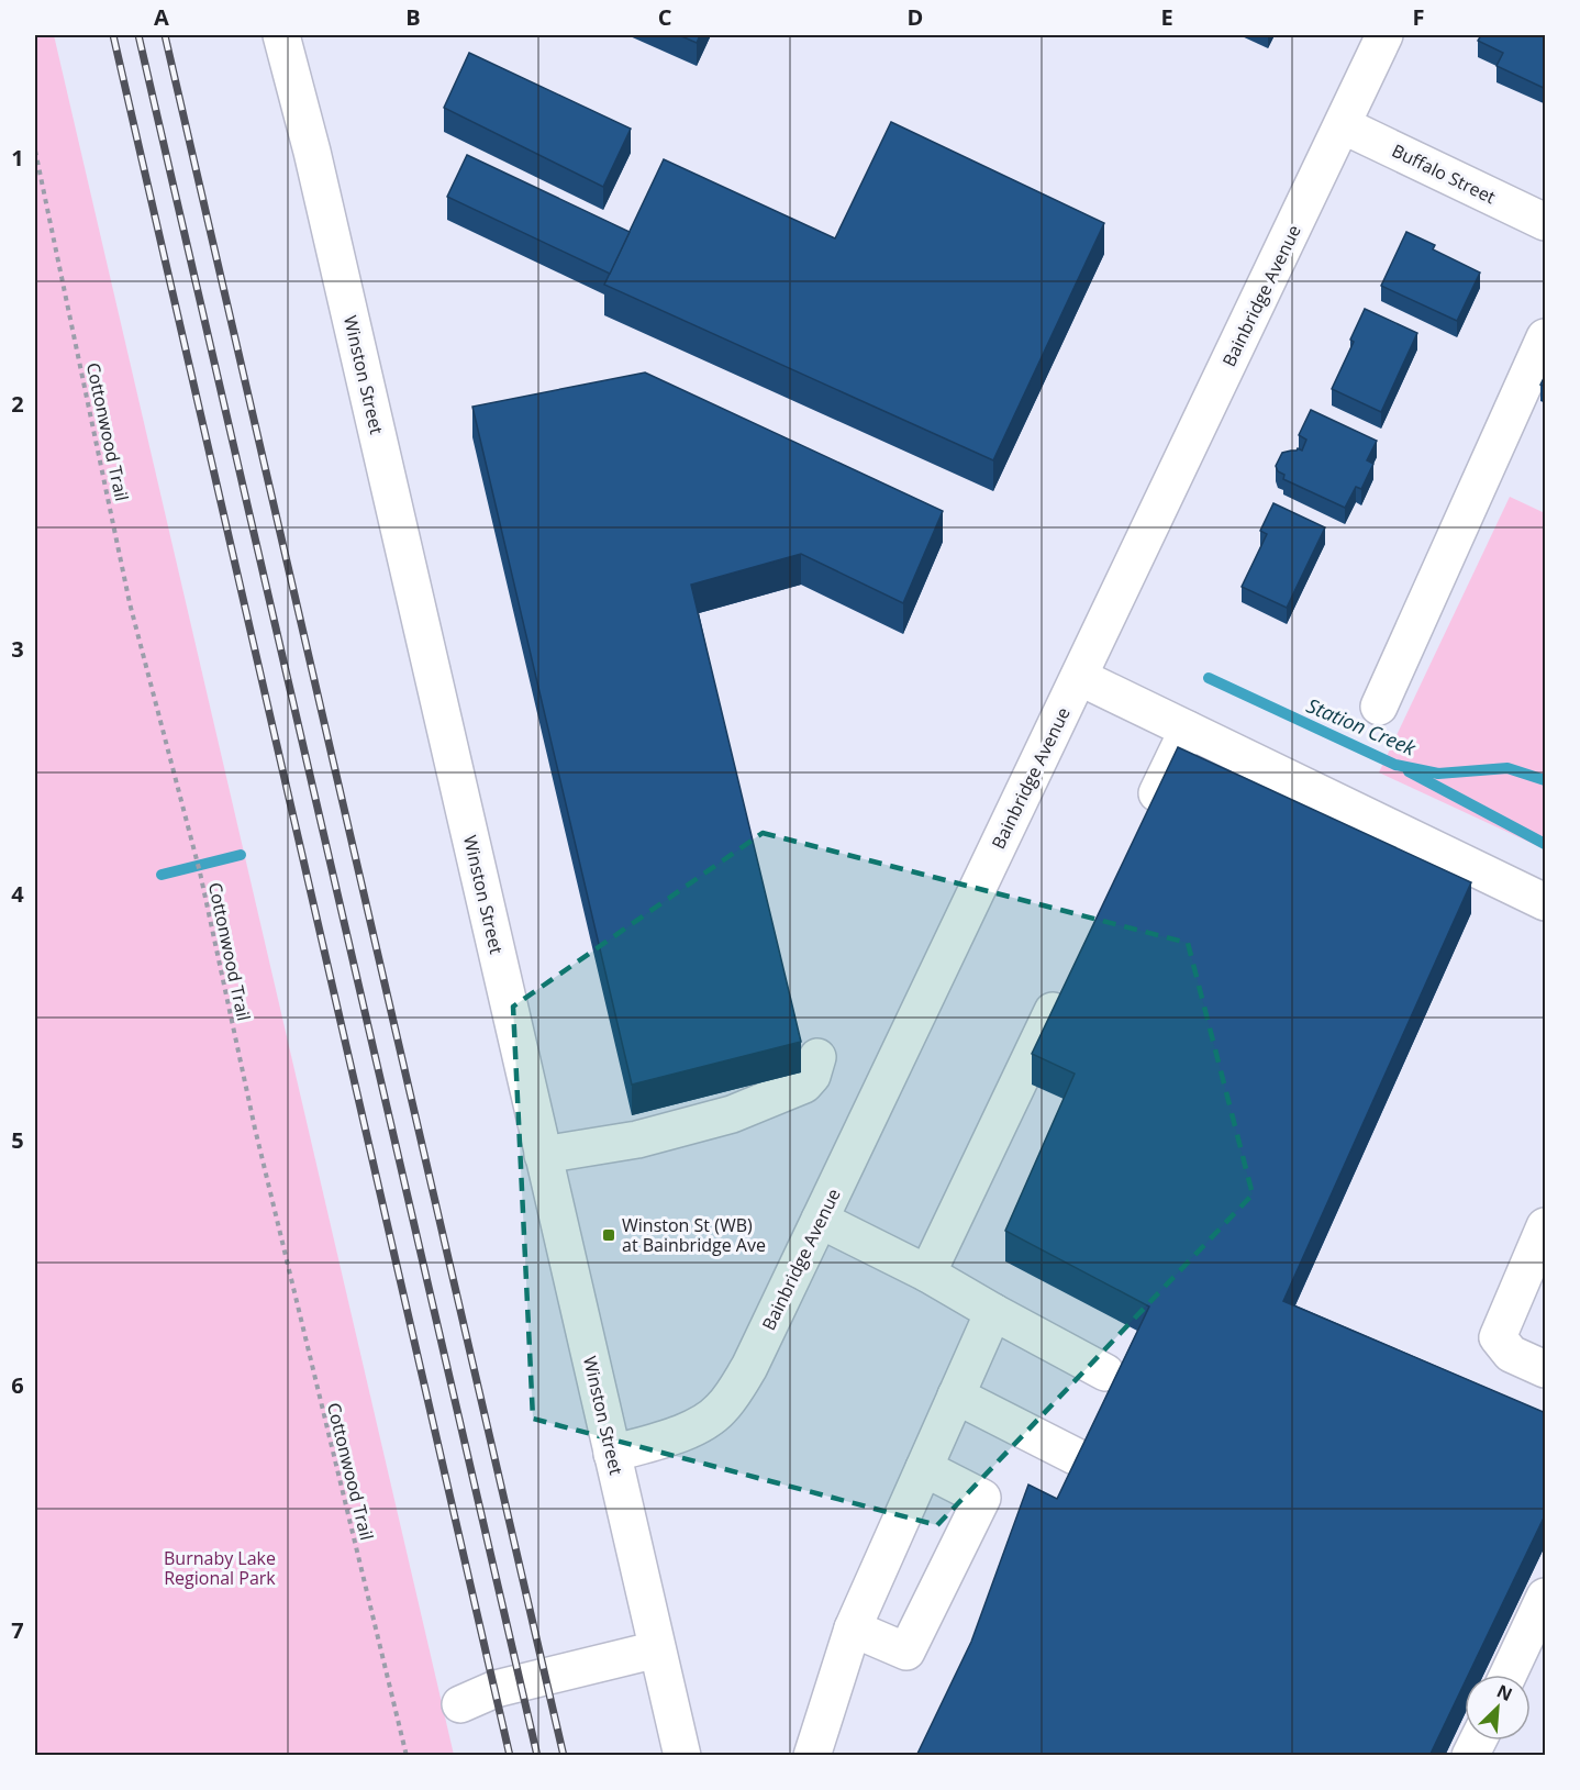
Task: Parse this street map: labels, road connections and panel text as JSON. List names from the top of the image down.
{
  "streets": {
    "street": ["Buffalo Street", "Bainbridge Avenue", "Winston Street"],
    "path": ["Cottonwood Trail"]
  },
  "crossings": [
    ["Buffalo Street", "Bainbridge Avenue"],
    ["Bainbridge Avenue", "Winston Street"]
  ],
  "water": ["Station Creek"],
  "parks": ["Burnaby Lake Regional Park"],
  "places": {
    "transit": ["Winston St (WB) at Bainbridge Ave"]
  },
  "north": "top right",
  "grid": {
    "columns": [
      "A",
      "B",
      "C",
      "D",
      "E",
      "F"
    ],
    "rows": [
      "1",
      "2",
      "3",
      "4",
      "5",
      "6",
      "7"
    ]
  }
}
